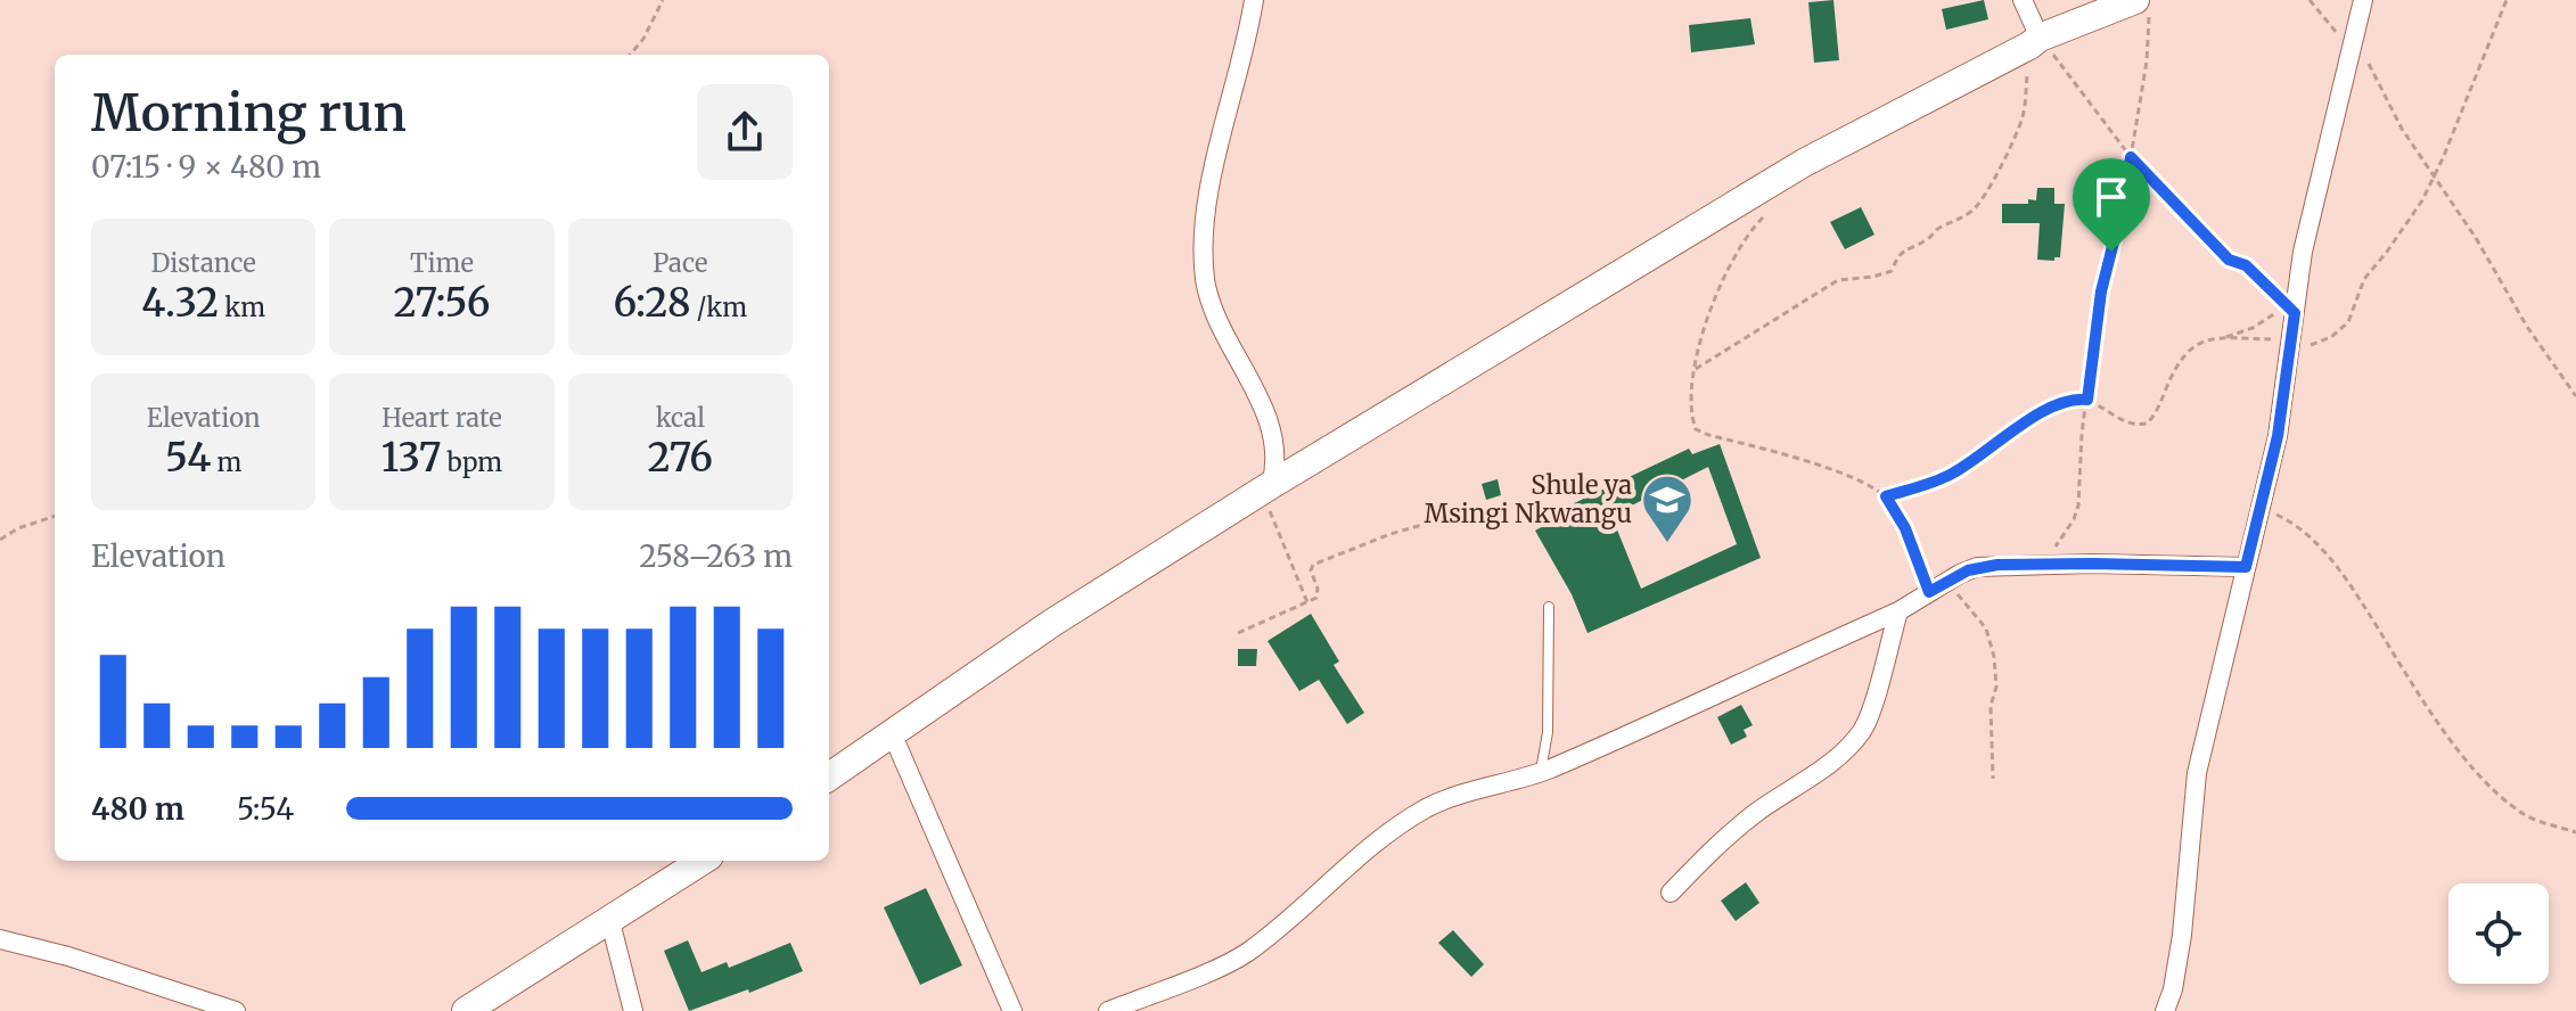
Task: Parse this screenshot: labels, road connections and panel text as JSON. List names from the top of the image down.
{
  "places": {
    "school or university": ["Shule ya Msingi Nkwangu"]
  },
  "page": {
    "heading": ["Morning run", "07:15 · 9 × 480 m"],
    "stats": [
      ["Distance", "4.32 km"],
      ["Time", "27:56"],
      ["Pace", "6:28 /km"],
      ["Elevation", "54 m"],
      ["Heart rate", "137 bpm"],
      ["kcal", "276"]
    ],
    "chart": ["Elevation", "258–263 m"],
    "list": [
      {
        "name": "480 m",
        "note": "5:54"
      }
    ]
  }
}
